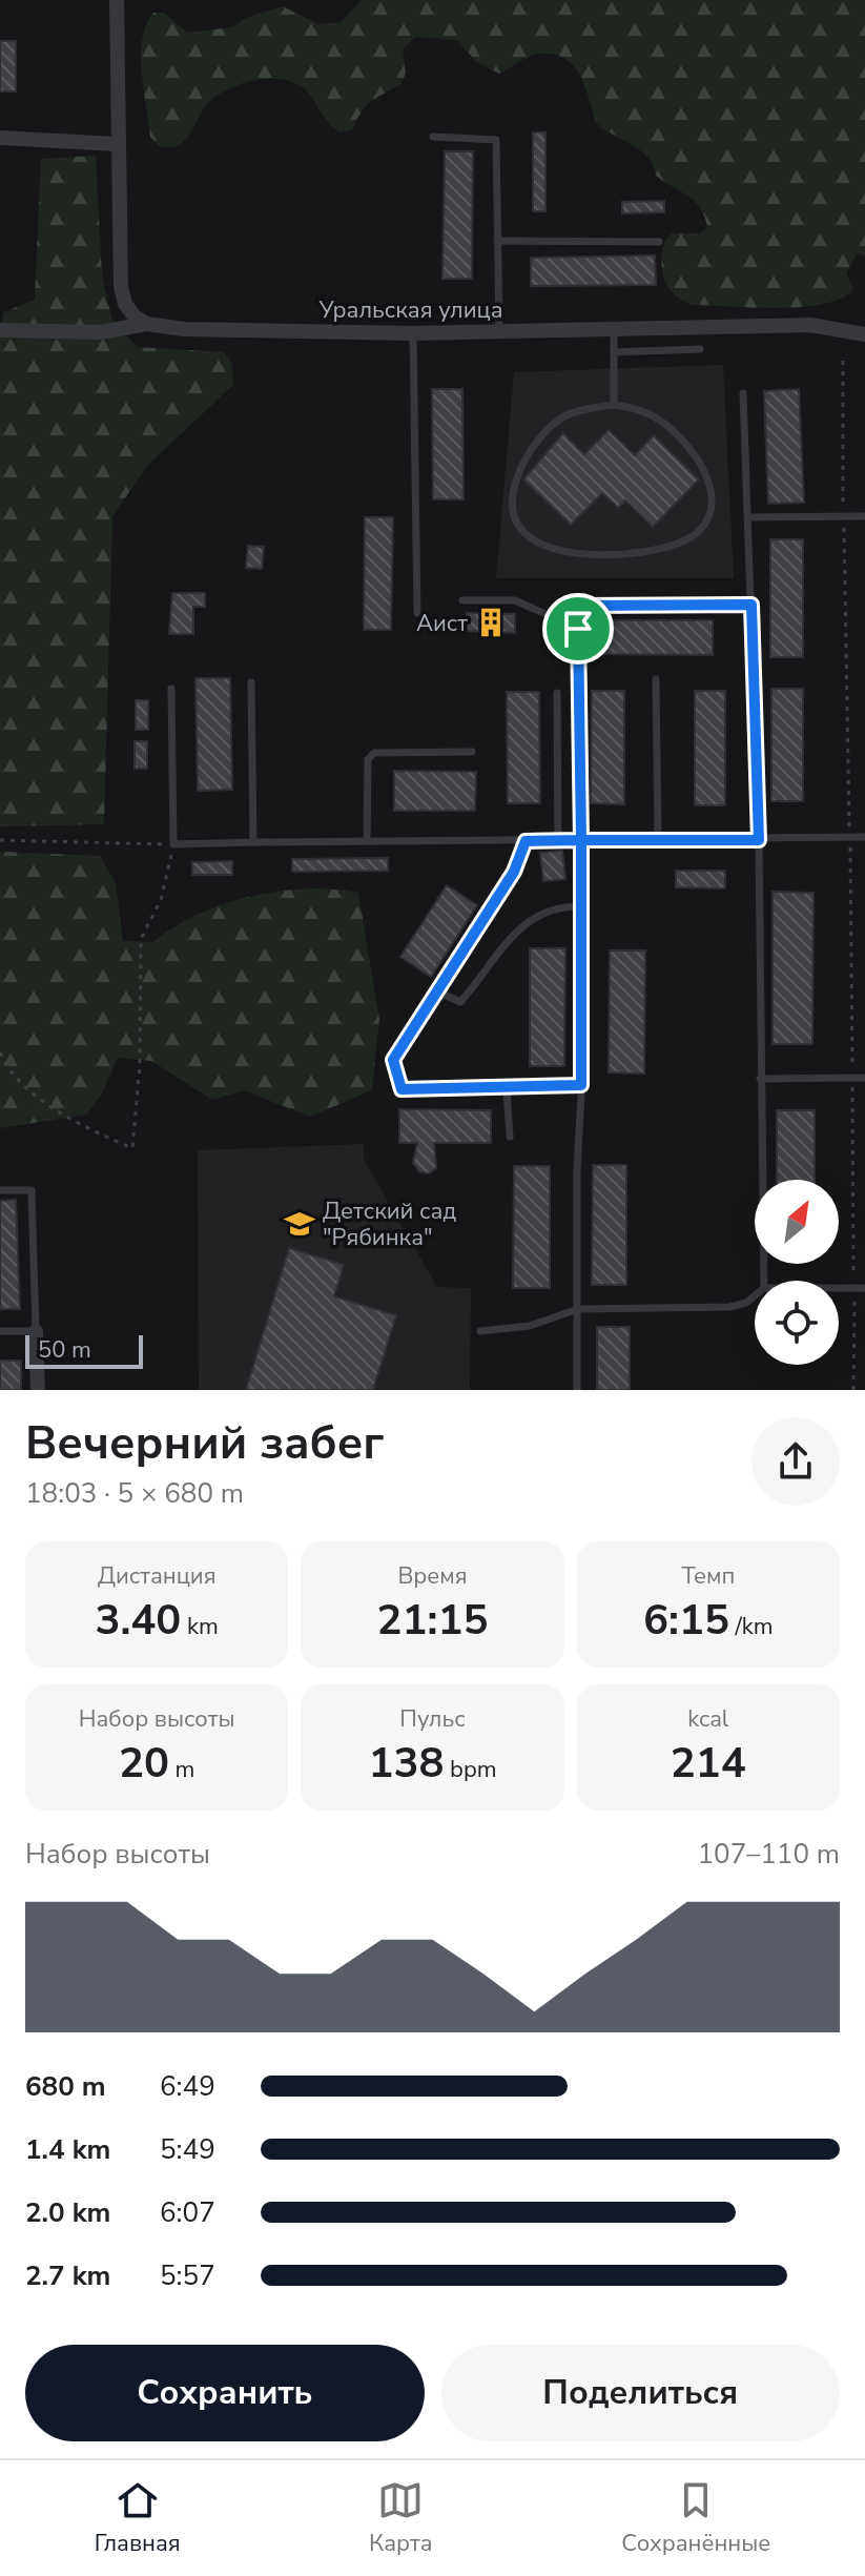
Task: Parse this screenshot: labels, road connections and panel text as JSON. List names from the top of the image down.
{
  "streets": {
    "street": ["Уральская улица"]
  },
  "places": {
    "building": ["Аист"],
    "school or university": ["Детский сад \"Рябинка\""]
  },
  "scale_bar": "50 m",
  "north": "top right",
  "page": {
    "scale": "50 m",
    "heading": ["Вечерний забег", "18:03 · 5 × 680 m"],
    "stats": [
      ["Дистанция", "3.40 km"],
      ["Время", "21:15"],
      ["Темп", "6:15 /km"],
      ["Набор высоты", "20 m"],
      ["Пульс", "138 bpm"],
      ["kcal", "214"]
    ],
    "chart": ["Набор высоты", "107–110 m"],
    "list": [
      {
        "name": "680 m",
        "note": "6:49"
      },
      {
        "name": "1.4 km",
        "note": "5:49"
      },
      {
        "name": "2.0 km",
        "note": "6:07"
      },
      {
        "name": "2.7 km",
        "note": "5:57"
      }
    ],
    "buttons": ["Сохранить", "Поделиться"],
    "tabs": ["Главная", "Карта", "Сохранённые"]
  }
}
